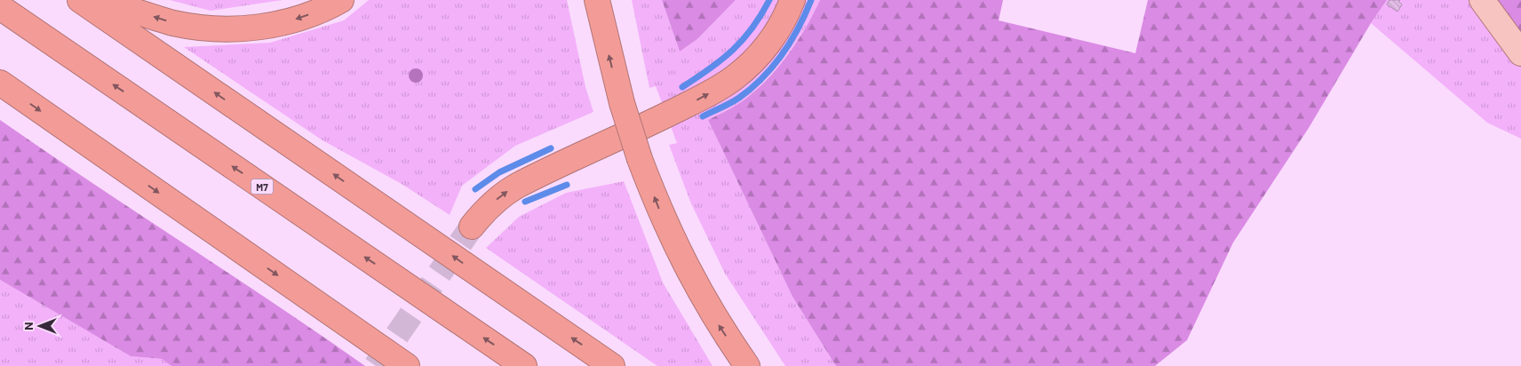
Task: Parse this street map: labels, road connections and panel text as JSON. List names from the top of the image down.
{
  "streets": {
    "highway": ["M7"]
  },
  "north": "left"
}
